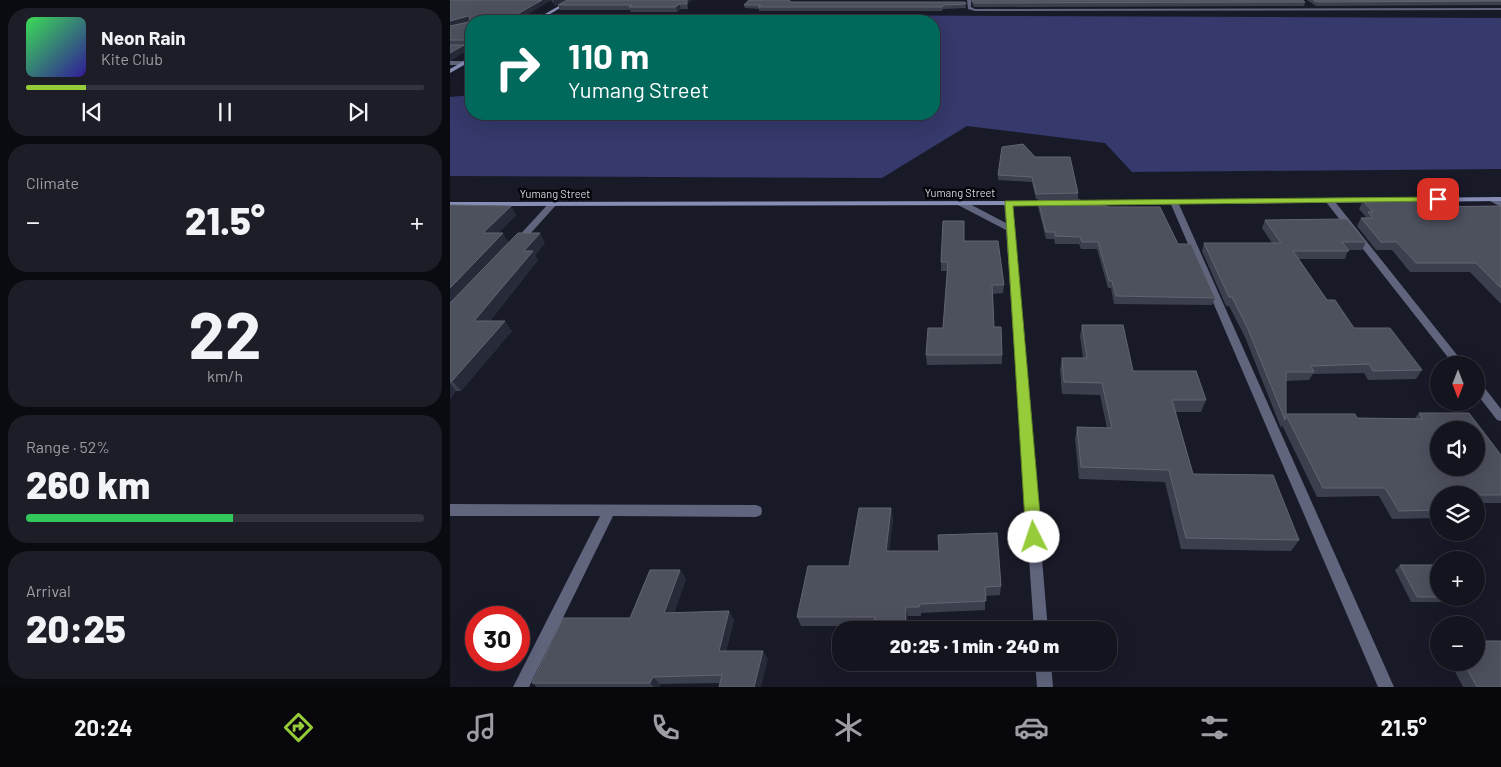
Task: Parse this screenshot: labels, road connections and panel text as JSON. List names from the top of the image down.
{
  "streets": {
    "main road": ["Yumang Street"]
  },
  "north": "bottom",
  "page": {
    "turn": ["110 m", "Yumang Street"],
    "song": ["Neon Rain", "Kite Club"],
    "tile": [
      "Climate",
      ["22", "km/h"],
      ["Range · 52%", "260 km"],
      ["Arrival", "20:25"]
    ],
    "heat": ["−", "21.5°", "+"],
    "map_buttons": ["+", "−"],
    "limit": "30",
    "trip": "20:25 · 1 min · 240 m",
    "tabs": ["20:24", "21.5°"]
  }
}
